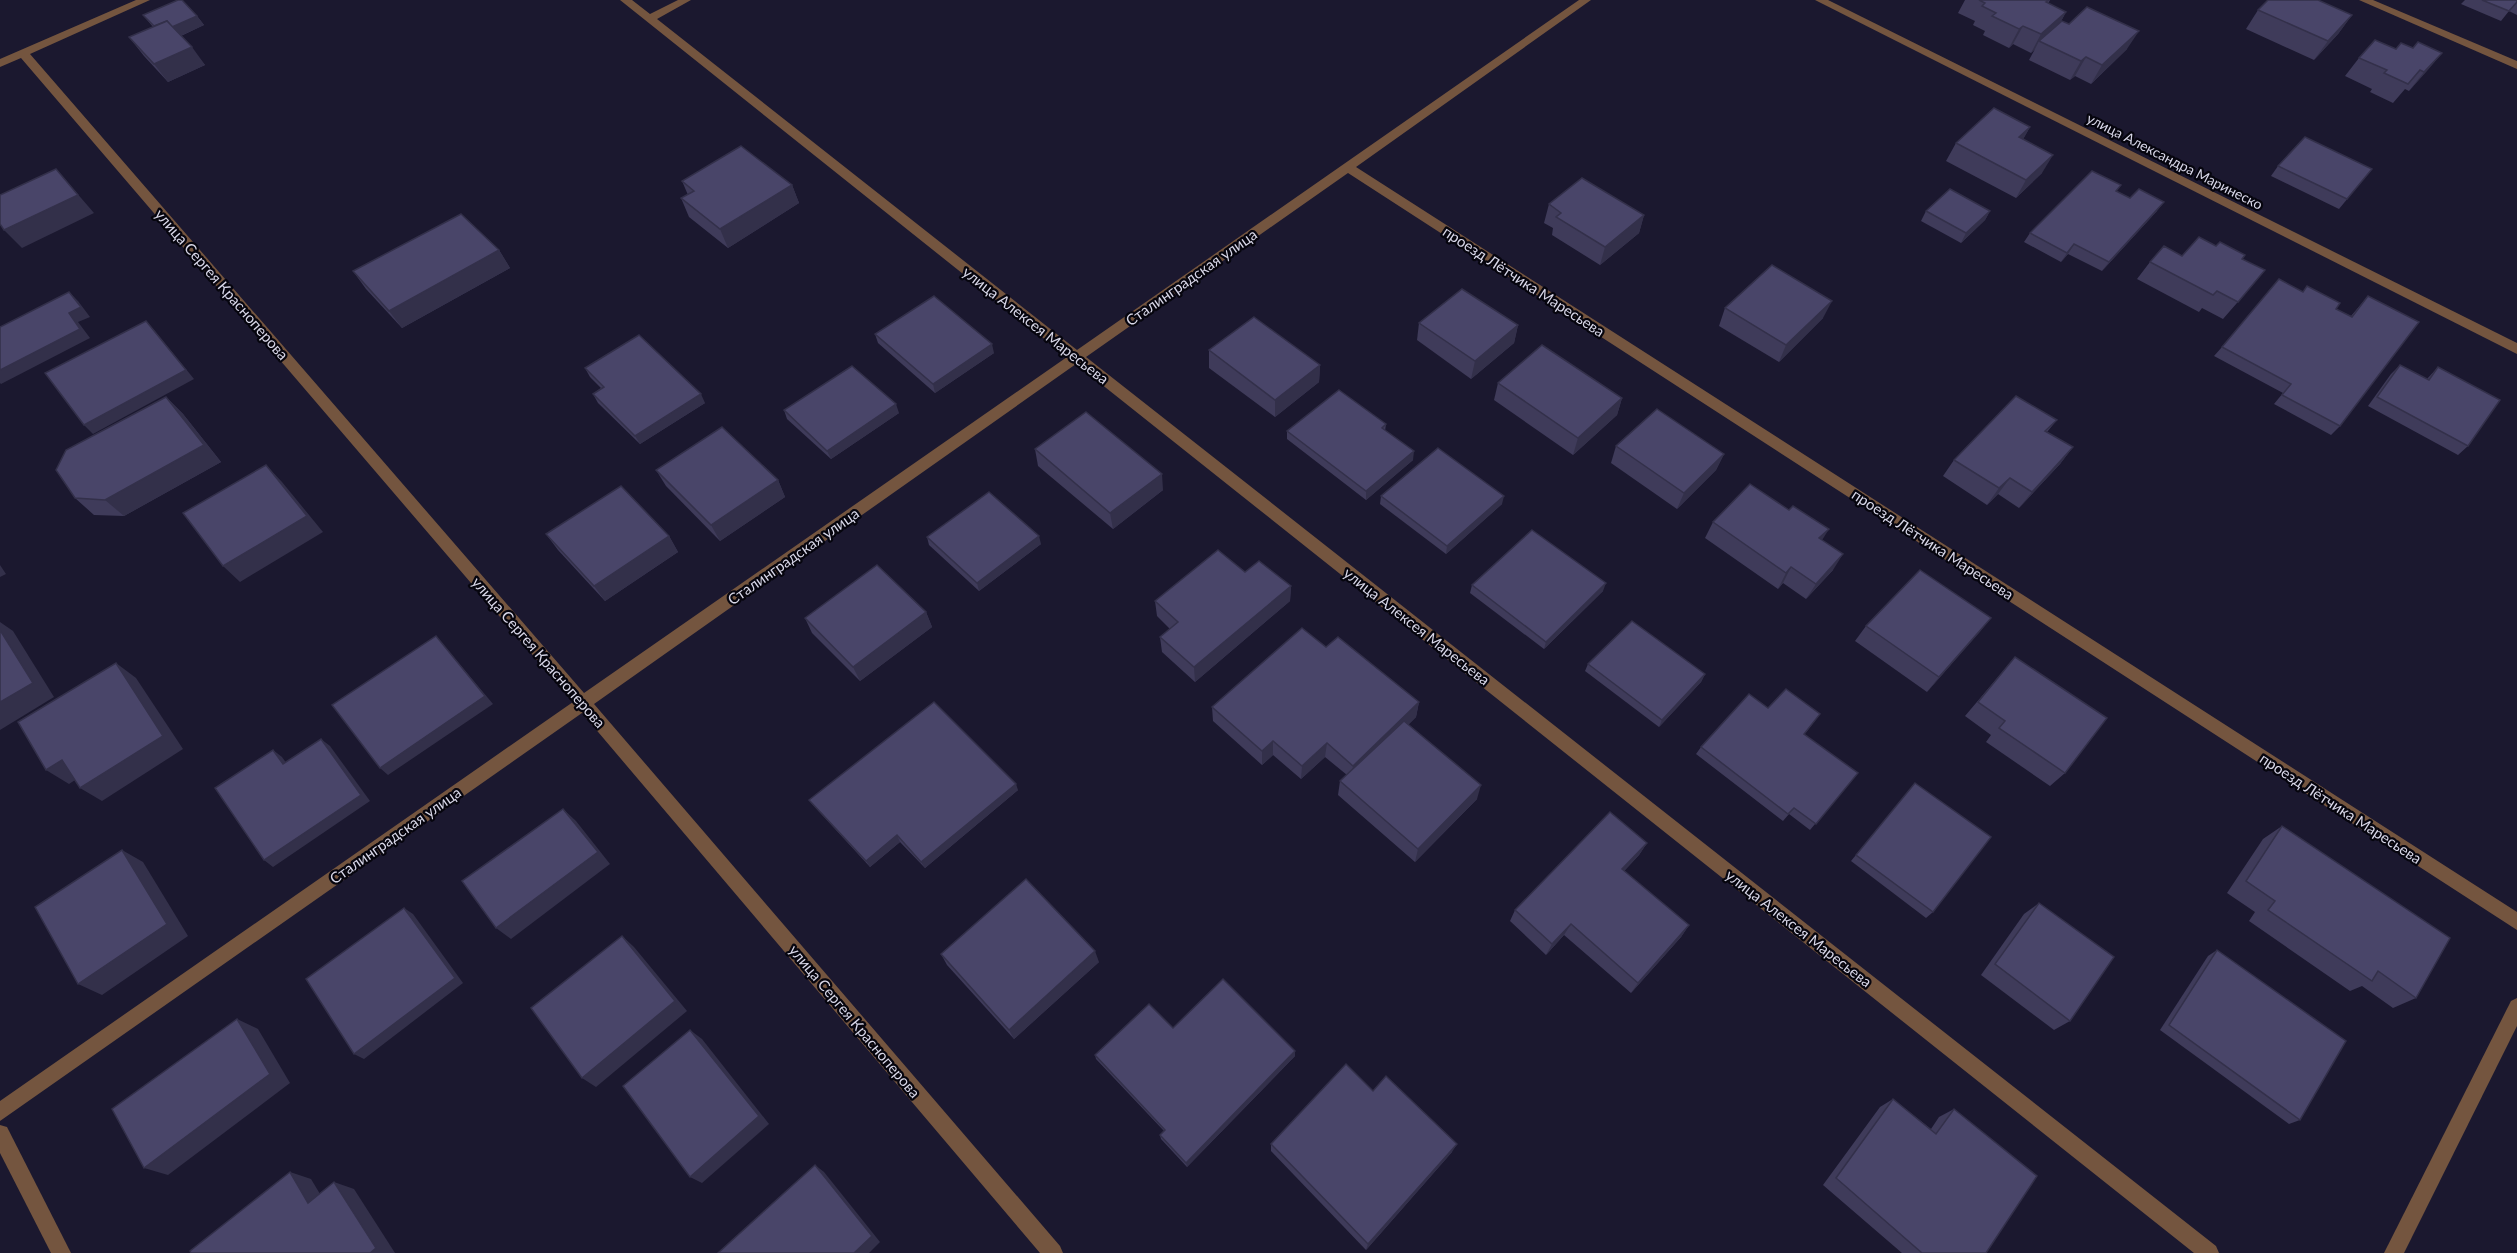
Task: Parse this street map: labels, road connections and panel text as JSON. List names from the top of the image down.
{
  "streets": {
    "street": [
      "улица Александра Маринеско",
      "Сталинградская улица",
      "проезд Лётчика Маресьева",
      "улица Сергея Красноперова",
      "улица Алексея Маресьева"
    ]
  },
  "crossings": [
    ["Сталинградская улица", "проезд Лётчика Маресьева"],
    ["Сталинградская улица", "улица Сергея Красноперова"],
    ["Сталинградская улица", "улица Алексея Маресьева"]
  ]
}
